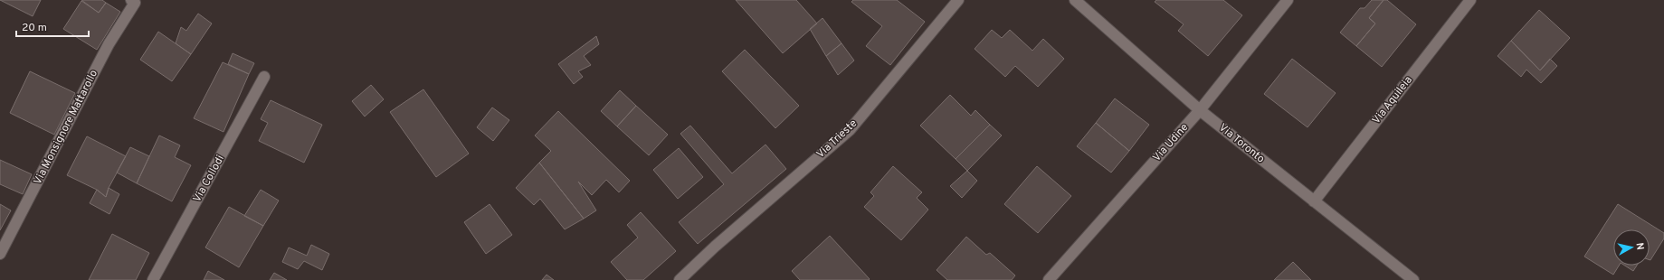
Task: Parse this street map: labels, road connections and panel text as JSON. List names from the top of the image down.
{
  "streets": {
    "street": [
      "Via Aquileia",
      "Via Monsignore Mattarollo",
      "Via Trieste",
      "Via Udine",
      "Via Toronto",
      "Via Collodi"
    ]
  },
  "crossings": [
    ["Via Aquileia", "Via Toronto"],
    ["Via Udine", "Via Toronto"]
  ],
  "scale_bar": "20 m",
  "north": "right"
}
